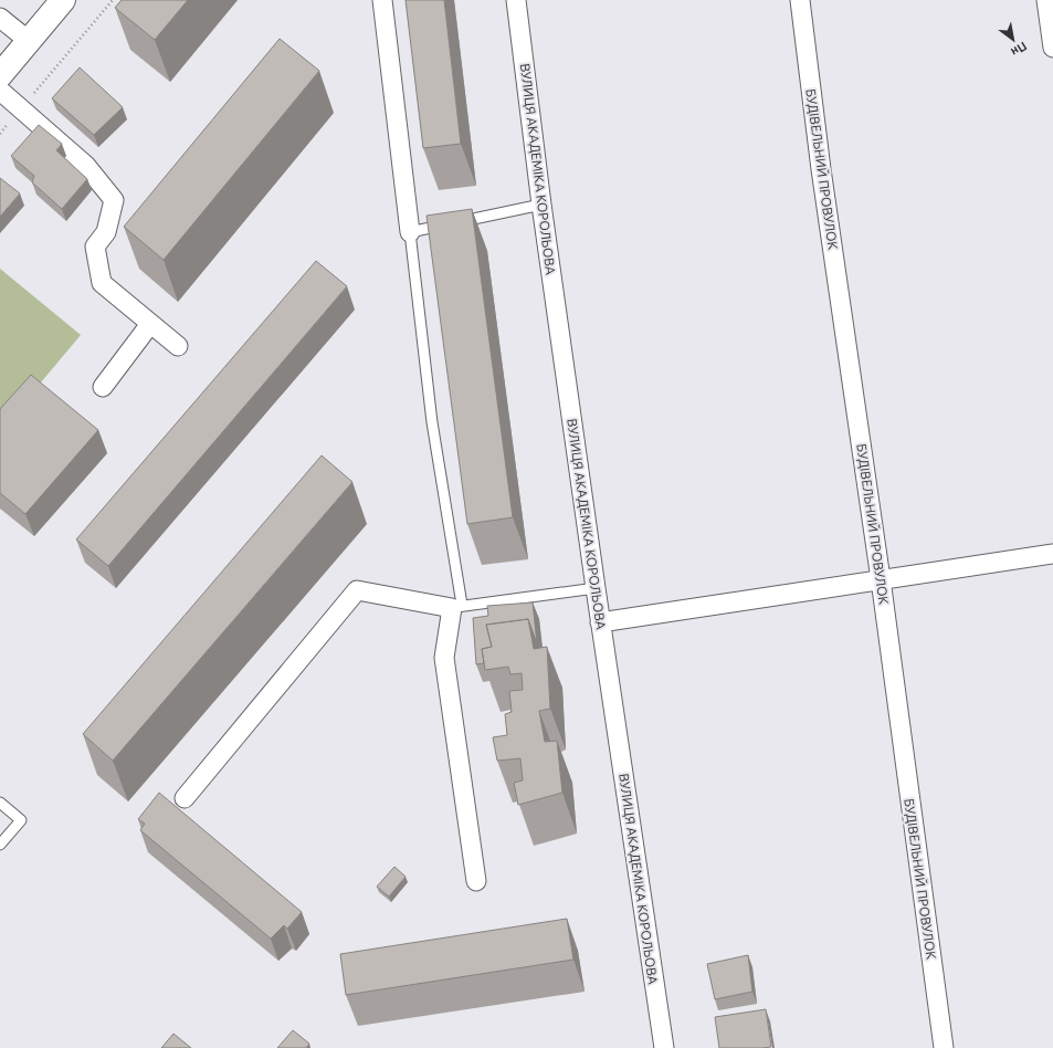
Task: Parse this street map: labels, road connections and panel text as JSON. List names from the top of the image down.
{
  "streets": {
    "street": ["ВУЛИЦЯ АКАДЕМІКА КОРОЛЬОВА", "БУДІВЕЛЬНИЙ ПРОВУЛОК"]
  },
  "north": "bottom right"
}
